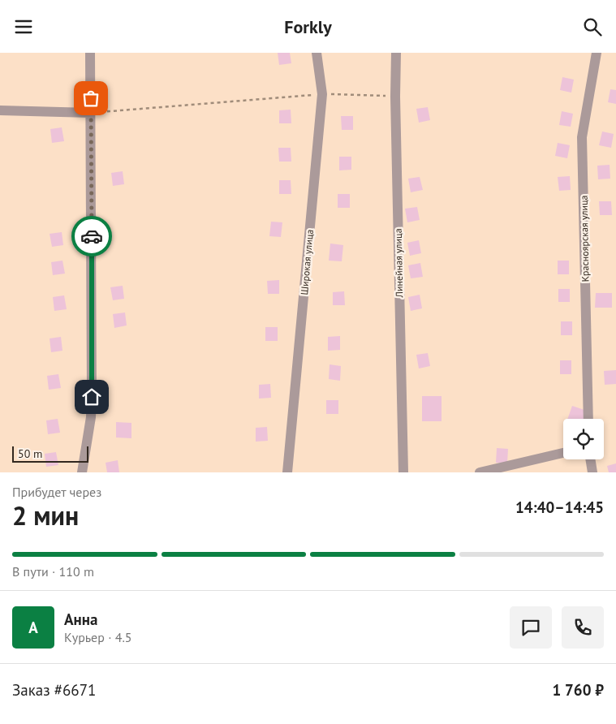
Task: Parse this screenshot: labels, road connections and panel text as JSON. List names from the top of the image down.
{
  "streets": {
    "street": ["Красноярская улица", "Широкая улица", "Линейная улица"]
  },
  "scale_bar": "50 m",
  "page": {
    "header": "Forkly",
    "scale": "50 m",
    "heading": ["2 мин", "Прибудет через", "14:40–14:45"],
    "panel": [
      "Анна",
      "Курьер · 4.5",
      "Заказ #6671",
      "1 760 ₽"
    ],
    "bar": "В пути · 110 m",
    "round": "А"
  }
}
